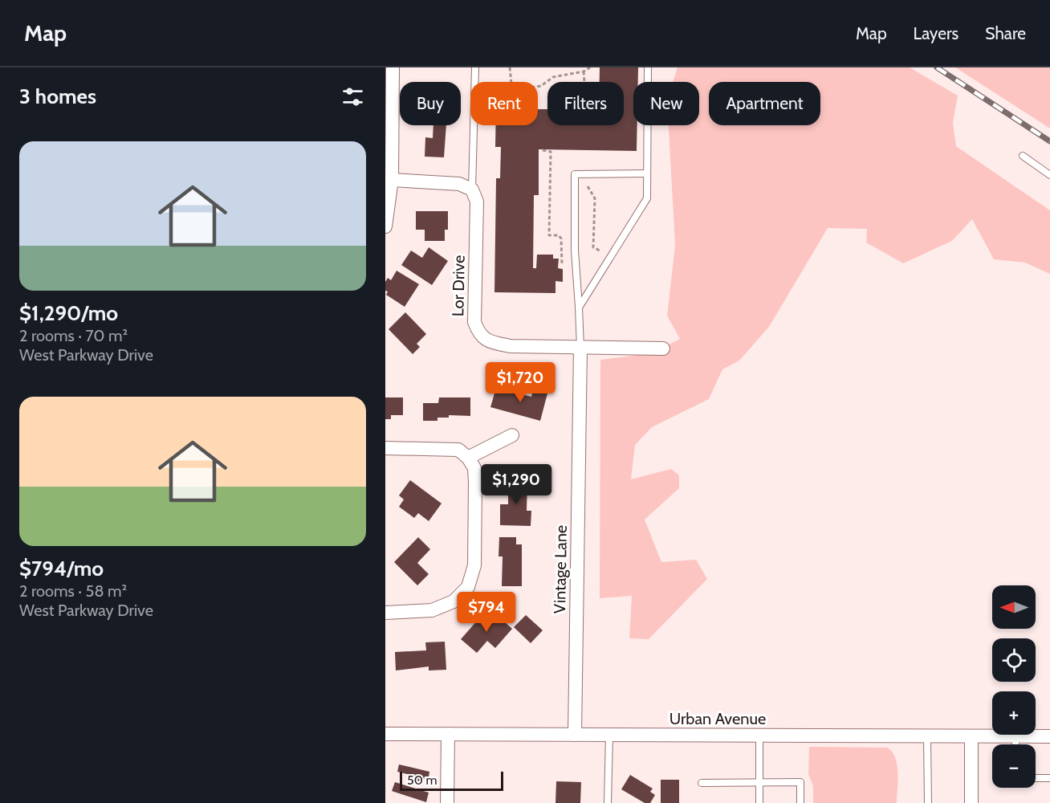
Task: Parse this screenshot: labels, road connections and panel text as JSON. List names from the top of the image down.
{
  "streets": {
    "street": ["Lor Drive", "Vintage Lane", "Urban Avenue"]
  },
  "crossings": [
    ["Lor Drive", "Vintage Lane"],
    ["Vintage Lane", "Urban Avenue"]
  ],
  "scale_bar": "50 m",
  "north": "left",
  "page": {
    "header": "Map",
    "nav": ["Map", "Layers", "Share"],
    "heading": "3 homes",
    "chip": [
      "Buy",
      "Rent",
      "Filters",
      "New",
      "Apartment"
    ],
    "list": [
      {
        "name": "$1,290/mo",
        "note": "2 rooms · 70 m² · West Parkway Drive"
      },
      {
        "name": "$794/mo",
        "note": "2 rooms · 58 m² · West Parkway Drive"
      }
    ],
    "price": ["$1,720", "$1,290", "$794"],
    "map_buttons": ["+", "−"],
    "scale": "50 m"
  }
}
